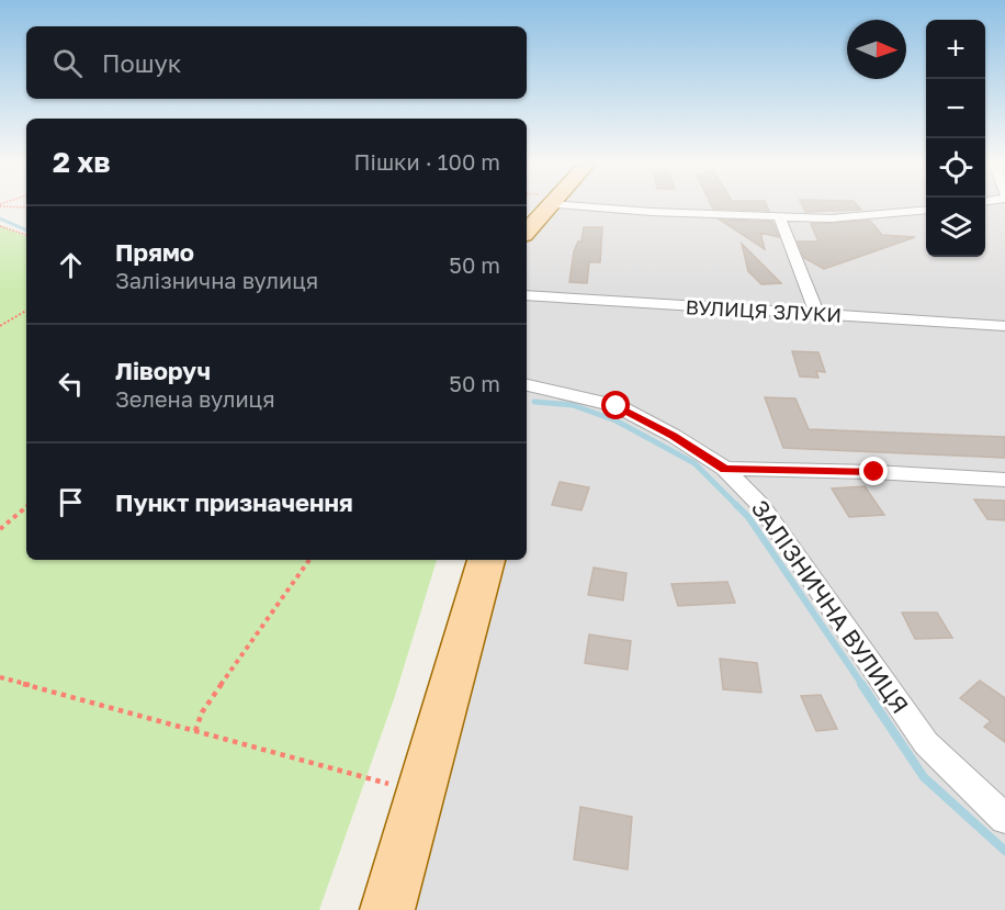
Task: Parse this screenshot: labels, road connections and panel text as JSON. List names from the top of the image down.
{
  "streets": {
    "street": ["ВУЛИЦЯ ЗЛУКИ", "ЗАЛІЗНИЧНА ВУЛИЦЯ"]
  },
  "north": "right",
  "page": {
    "map_buttons": ["+", "−"],
    "search": "Пошук",
    "heading": ["2 хв", "Пішки · 100 m"],
    "list": [
      ["Прямо", "Залізнична вулиця", "50 m"],
      ["Ліворуч", "Зелена вулиця", "50 m"],
      "Пункт призначення"
    ]
  }
}
